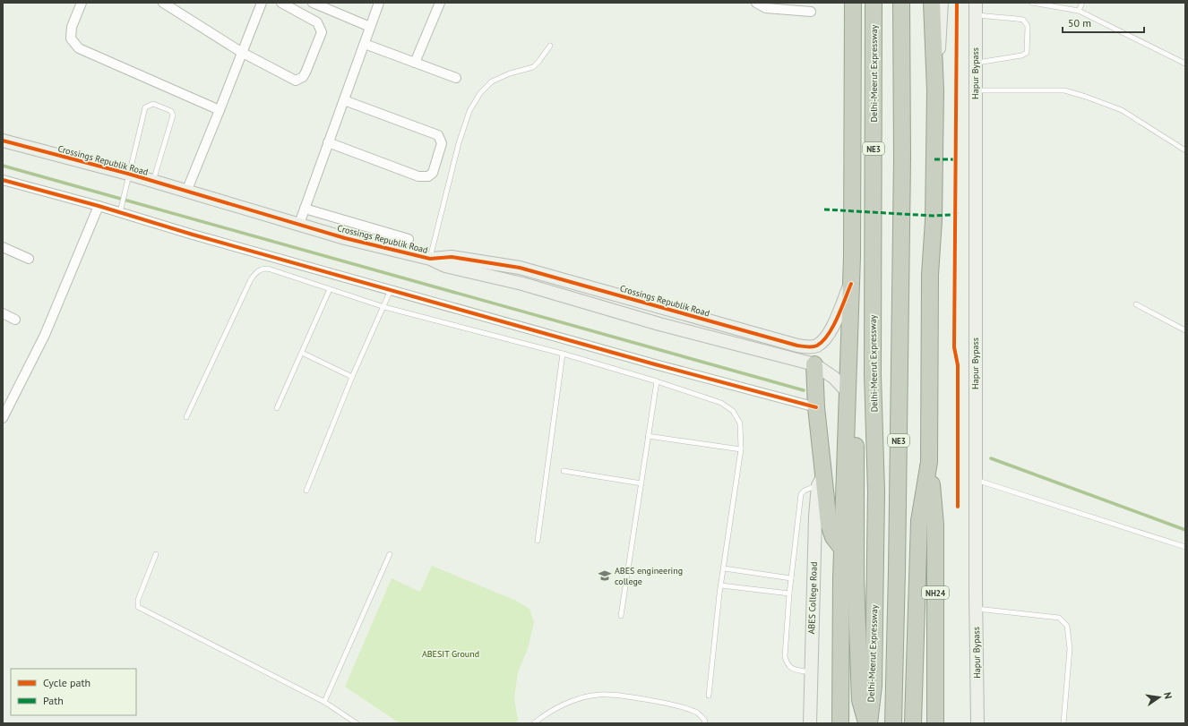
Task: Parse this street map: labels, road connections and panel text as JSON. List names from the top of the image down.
{
  "streets": {
    "highway": ["Delhi-Meerut Expressway", "NE3", "NH24"],
    "street": ["Hapur Bypass", "Crossings Republik Road", "ABES College Road"]
  },
  "parks": ["ABESIT Ground"],
  "places": {
    "school or university": ["ABES engineering college"]
  },
  "legend": ["Cycle path", "Path"],
  "scale_bar": "50 m",
  "north": "right"
}
